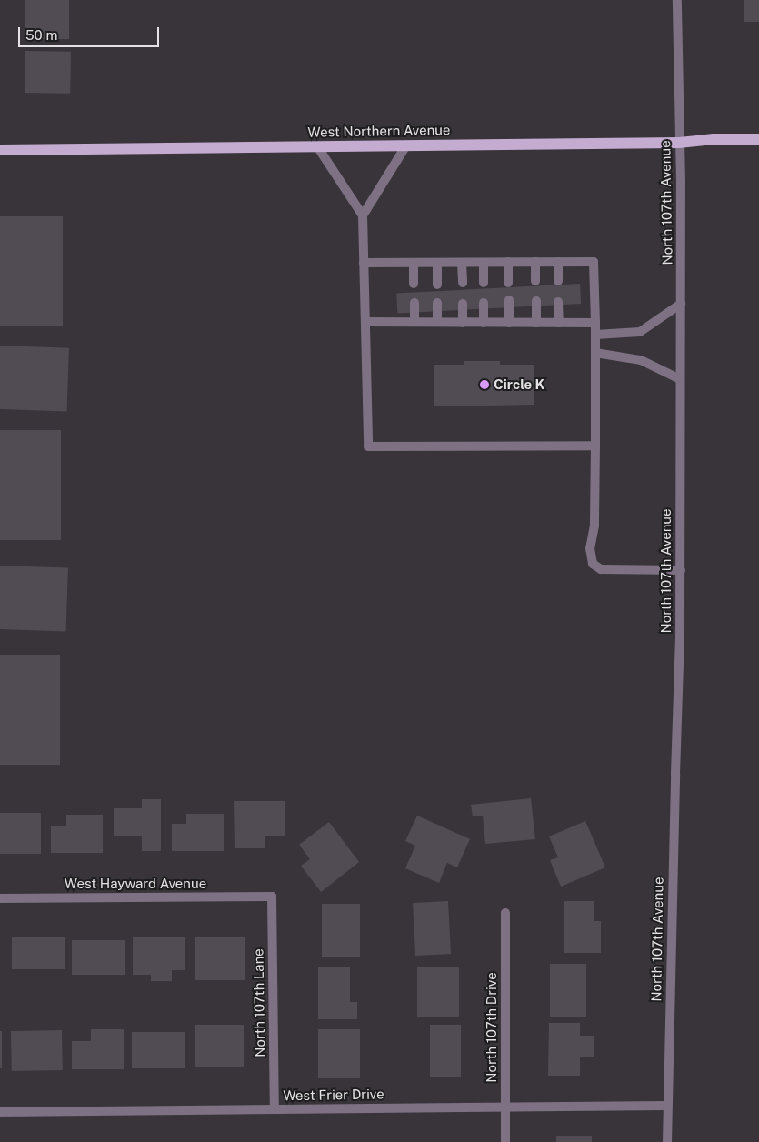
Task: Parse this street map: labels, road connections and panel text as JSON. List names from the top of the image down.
{
  "streets": {
    "main road": ["West Northern Avenue"],
    "street": [
      "North 107th Avenue",
      "West Hayward Avenue",
      "North 107th Lane",
      "North 107th Drive",
      "West Frier Drive"
    ]
  },
  "crossings": [
    ["West Northern Avenue", "North 107th Avenue"],
    ["North 107th Avenue", "West Frier Drive"],
    ["West Hayward Avenue", "North 107th Lane"],
    ["North 107th Lane", "West Frier Drive"],
    ["North 107th Drive", "West Frier Drive"]
  ],
  "places": ["Circle K"],
  "scale_bar": "50 m"
}
